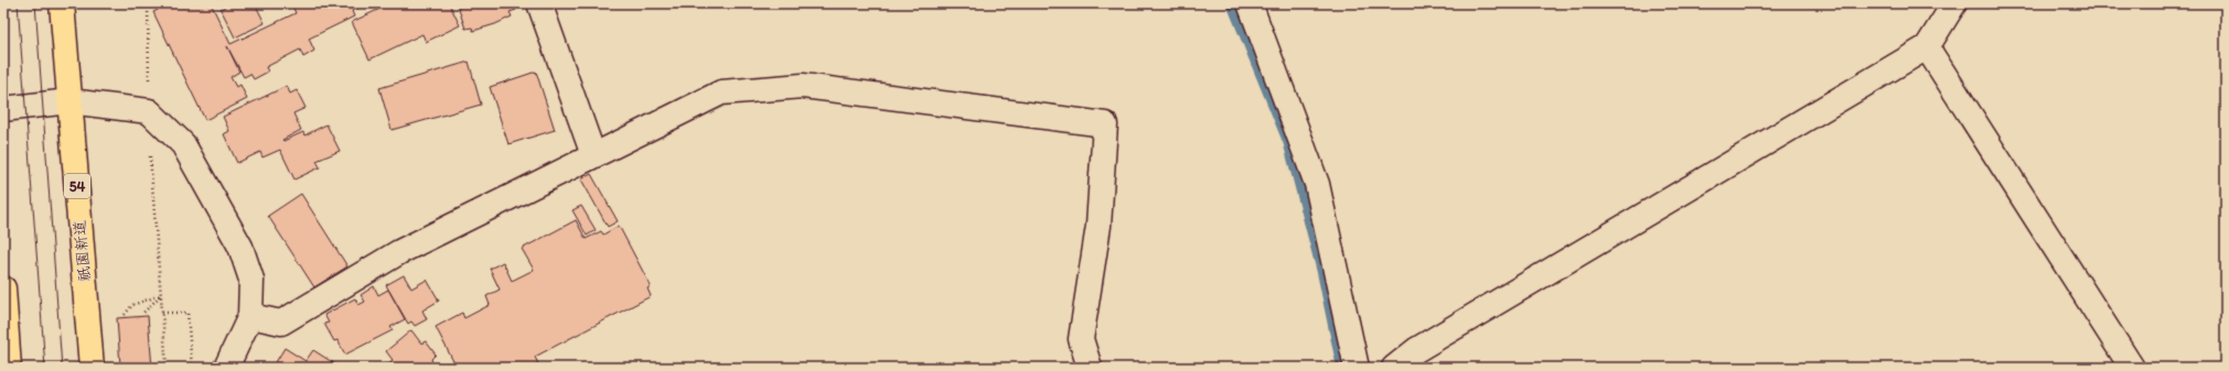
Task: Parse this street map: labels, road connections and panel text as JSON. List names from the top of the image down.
{
  "streets": {
    "highway": ["54", "祇園新道"]
  }
}
